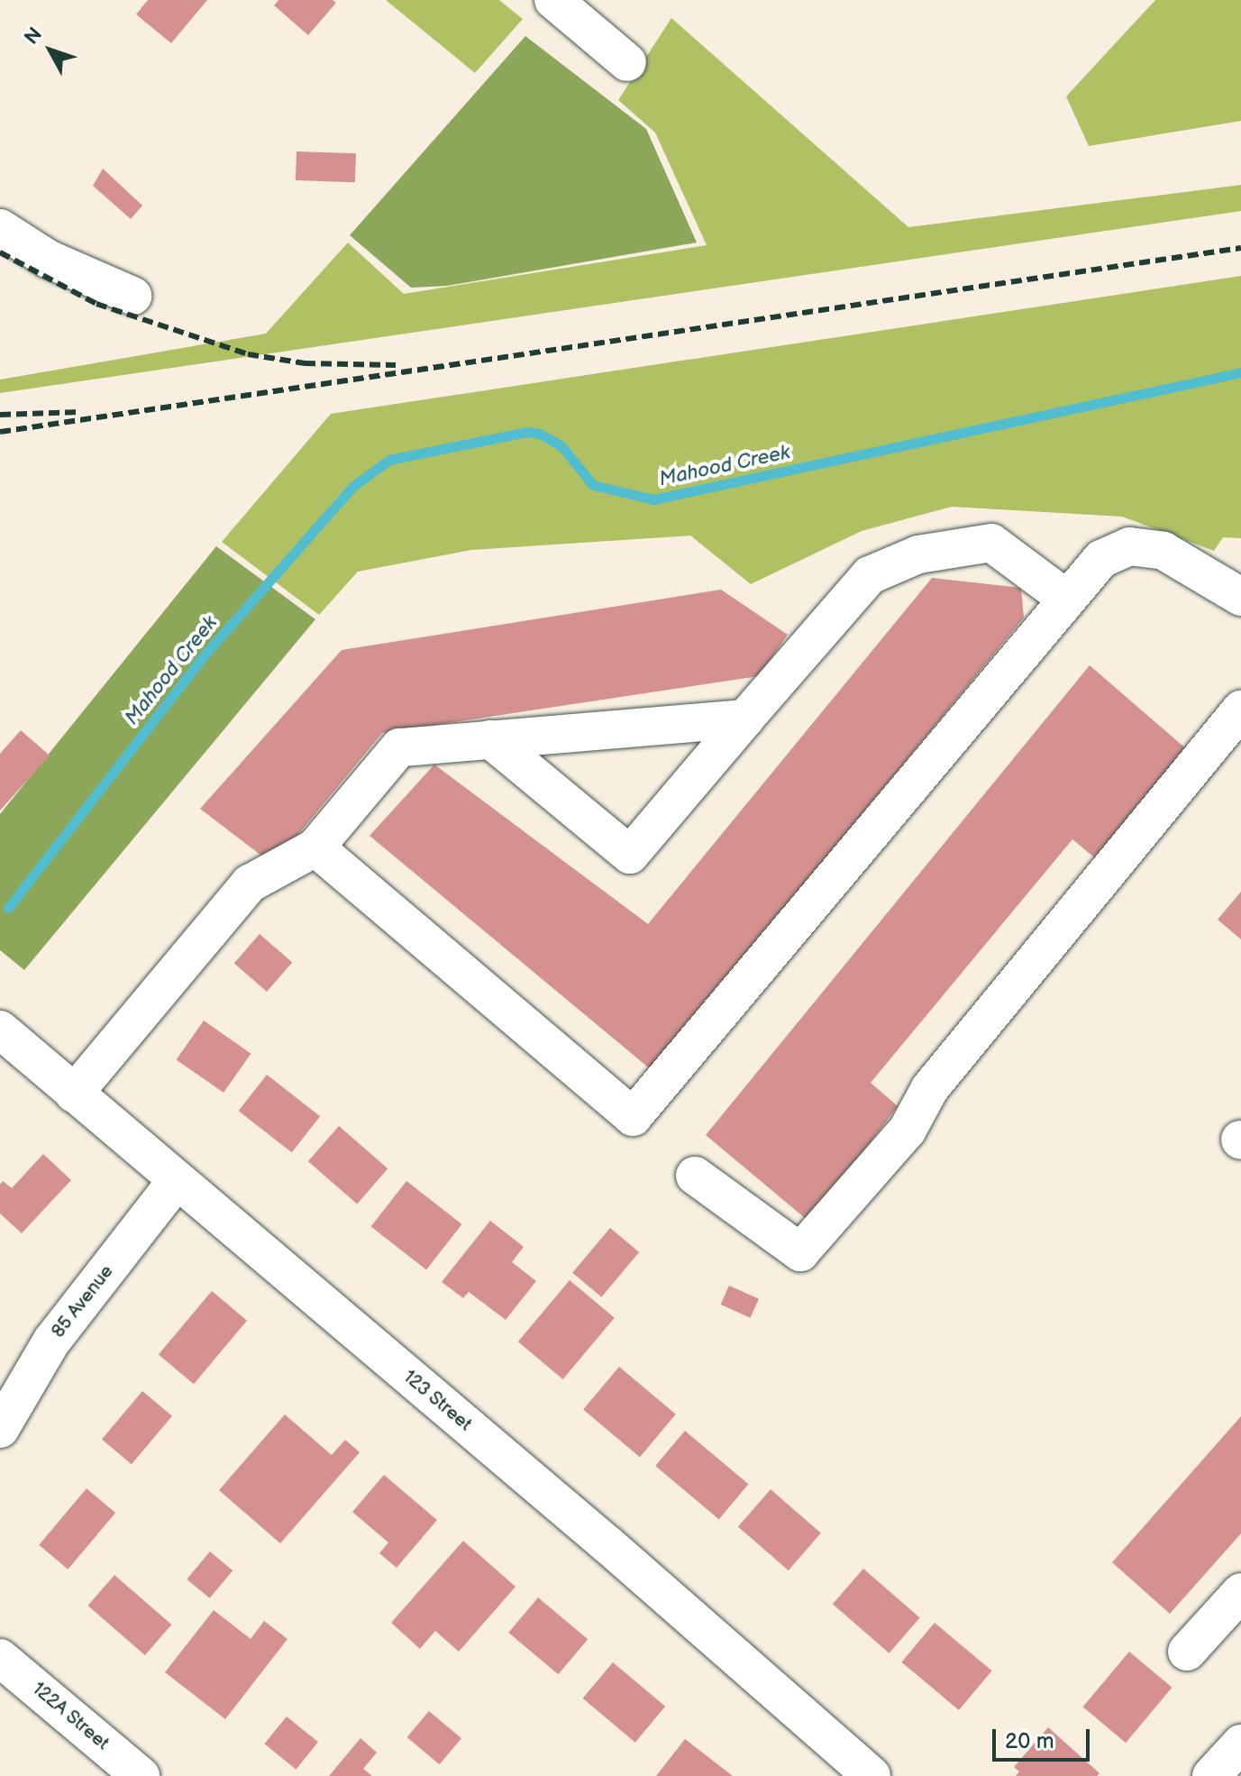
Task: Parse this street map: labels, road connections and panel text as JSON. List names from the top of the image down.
{
  "streets": {
    "street": ["85 Avenue", "123 Street", "122A Street"]
  },
  "crossings": [
    ["85 Avenue", "123 Street"]
  ],
  "water": ["Mahood Creek"],
  "scale_bar": "20 m",
  "north": "top left"
}
